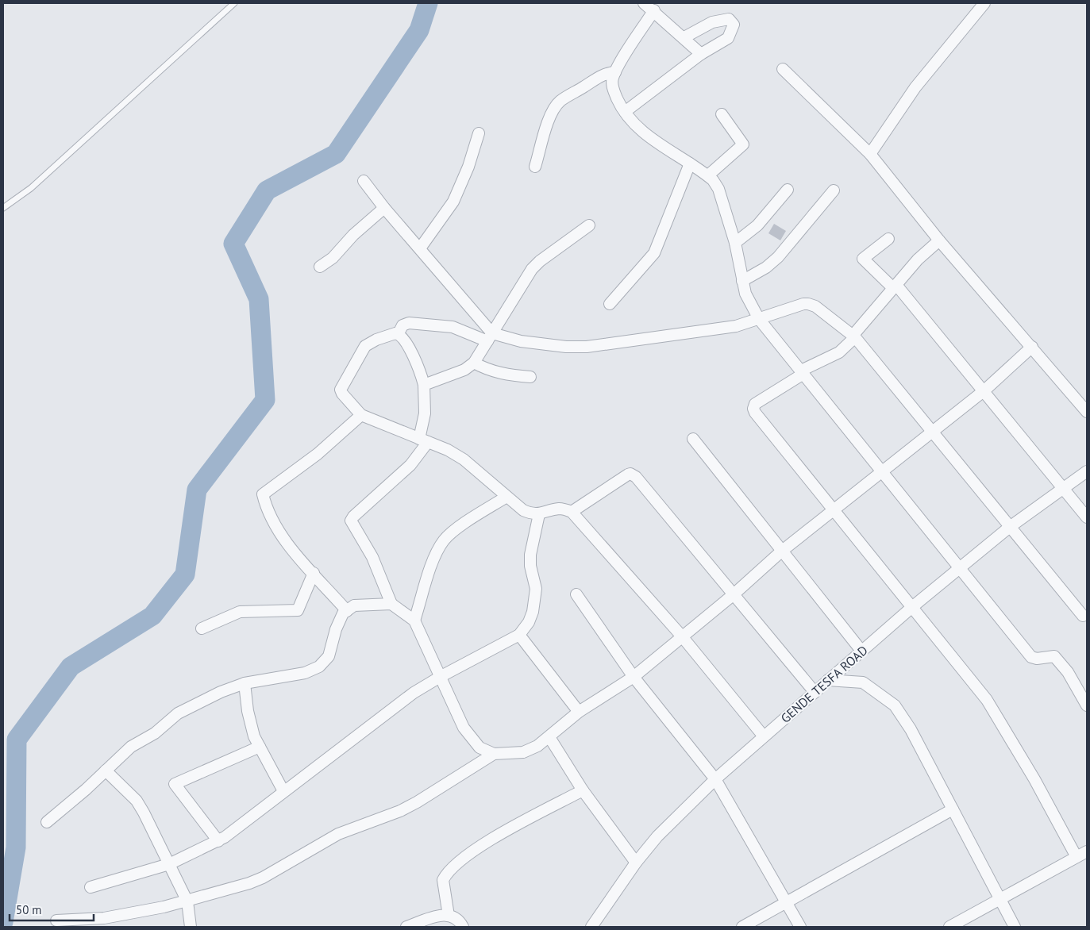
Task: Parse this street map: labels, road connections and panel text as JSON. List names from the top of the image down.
{
  "streets": {
    "street": ["GENDE TESFA ROAD"]
  },
  "scale_bar": "50 m"
}
